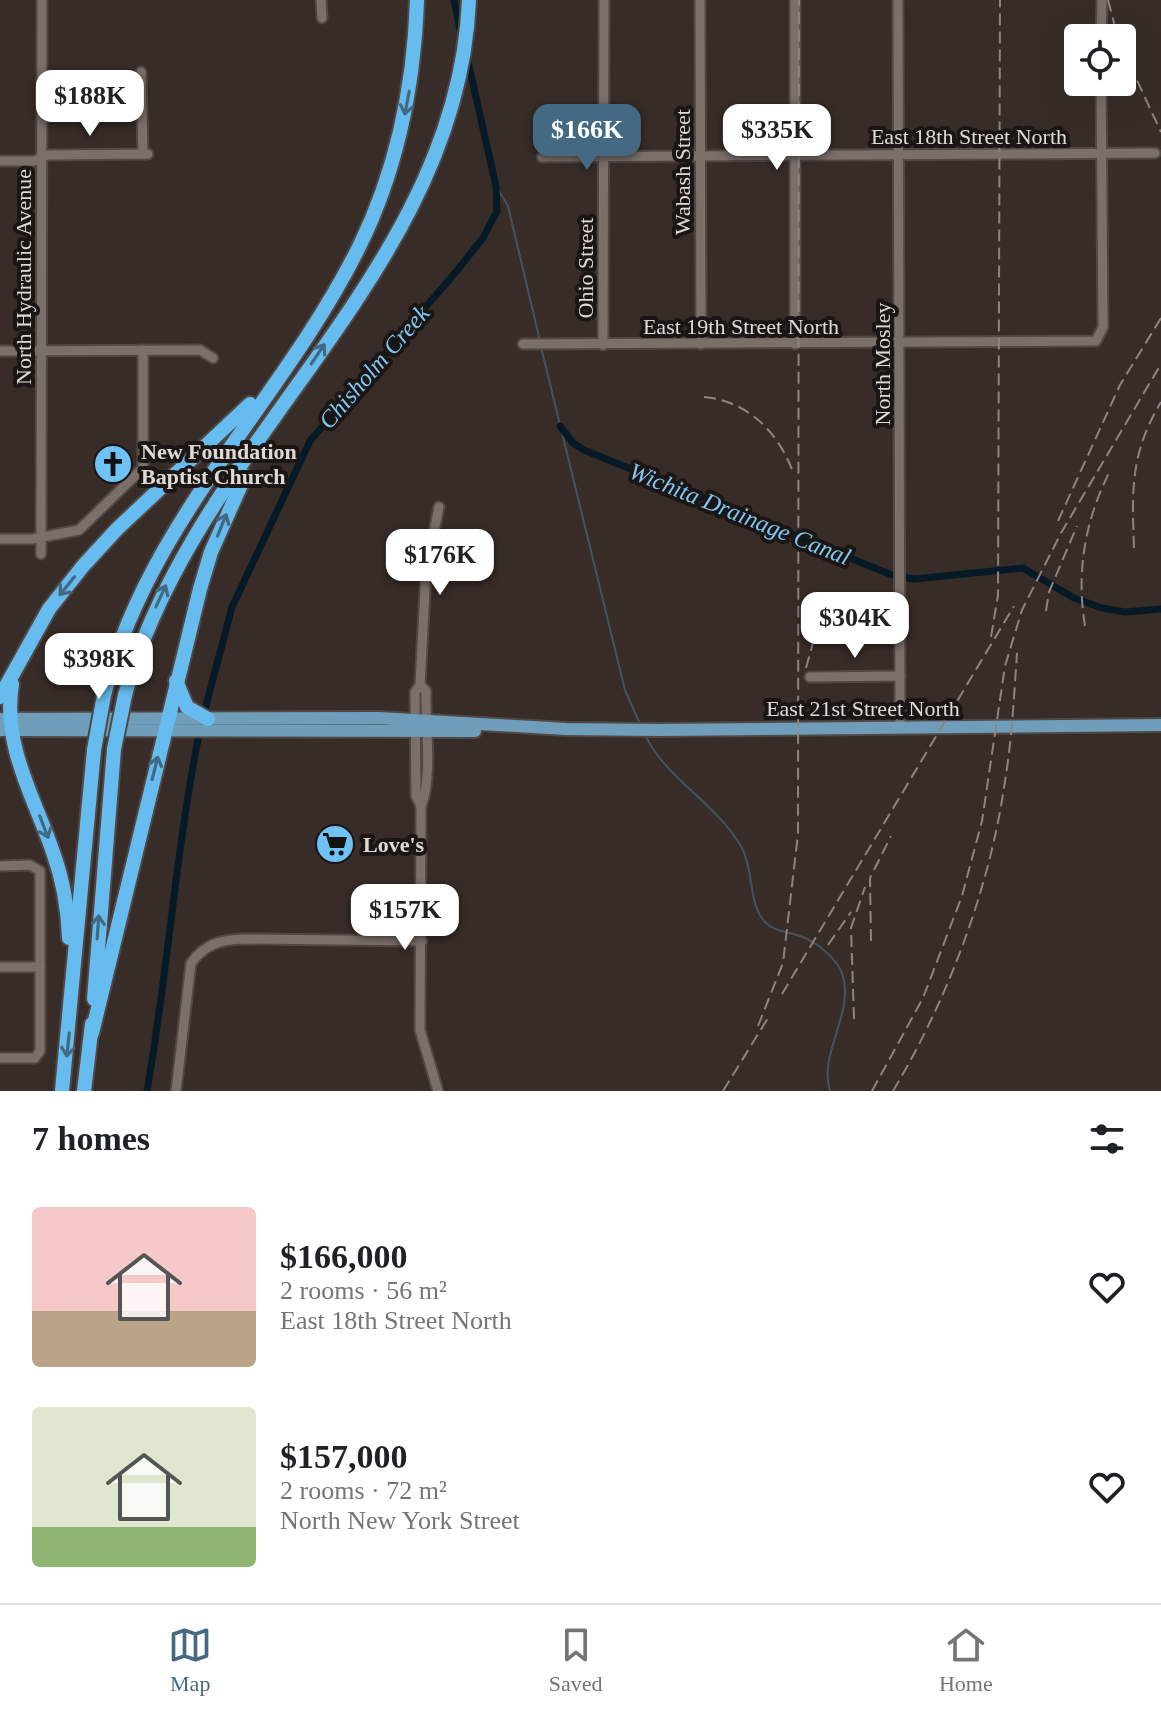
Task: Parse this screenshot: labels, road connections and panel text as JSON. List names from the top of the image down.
{
  "streets": {
    "main road": ["East 21st Street North"],
    "street": [
      "East 18th Street North",
      "Wabash Street",
      "Ohio Street",
      "North Hydraulic Avenue",
      "East 19th Street North",
      "North Mosley"
    ]
  },
  "crossings": [
    ["East 18th Street North", "Wabash Street"],
    ["East 18th Street North", "Ohio Street"],
    ["East 18th Street North", "East 19th Street North"],
    ["East 18th Street North", "North Mosley"],
    ["Wabash Street", "East 19th Street North"],
    ["Ohio Street", "East 19th Street North"],
    ["East 19th Street North", "North Mosley"],
    ["North Mosley", "East 21st Street North"]
  ],
  "water": ["Chisholm Creek", "Wichita Drainage Canal"],
  "places": {
    "church": ["New Foundation Baptist Church"],
    "supermarket": ["Love's"]
  },
  "page": {
    "price": [
      "$188K",
      "$166K",
      "$335K",
      "$176K",
      "$304K",
      "$398K",
      "$157K"
    ],
    "heading": "7 homes",
    "list": [
      {
        "name": "$166,000",
        "note": "2 rooms · 56 m² · East 18th Street North"
      },
      {
        "name": "$157,000",
        "note": "2 rooms · 72 m² · North New York Street"
      }
    ],
    "tabs": ["Map", "Saved", "Home"]
  }
}
